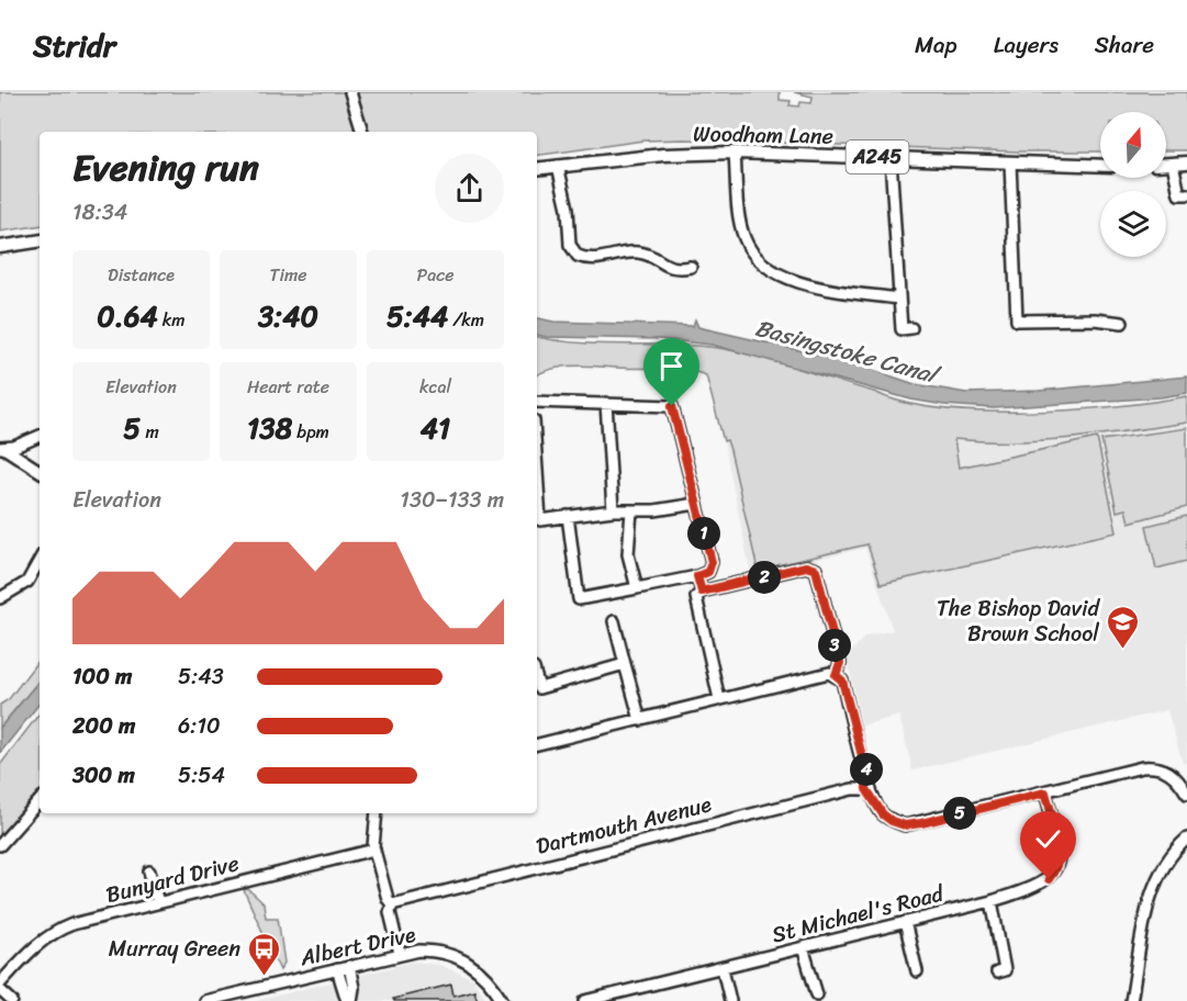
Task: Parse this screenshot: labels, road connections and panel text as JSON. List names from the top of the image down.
{
  "streets": {
    "main road": ["Woodham Lane", "A245"],
    "street": [
      "Dartmouth Avenue",
      "Bunyard Drive",
      "St Michael's Road",
      "Albert Drive"
    ]
  },
  "water": ["Basingstoke Canal"],
  "places": {
    "school or university": ["The Bishop David Brown School"],
    "bus stop": ["Murray Green"]
  },
  "north": "top",
  "page": {
    "header": "Stridr",
    "nav": ["Map", "Layers", "Share"],
    "heading": ["Evening run", "18:34"],
    "stats": [
      ["Distance", "0.64 km"],
      ["Time", "3:40"],
      ["Pace", "5:44 /km"],
      ["Elevation", "5 m"],
      ["Heart rate", "138 bpm"],
      ["kcal", "41"]
    ],
    "chart": ["Elevation", "130–133 m"],
    "pins": [
      "1",
      "2",
      "3",
      "4",
      "5"
    ],
    "list": [
      {
        "name": "100 m",
        "note": "5:43"
      },
      {
        "name": "200 m",
        "note": "6:10"
      },
      {
        "name": "300 m",
        "note": "5:54"
      }
    ]
  }
}
